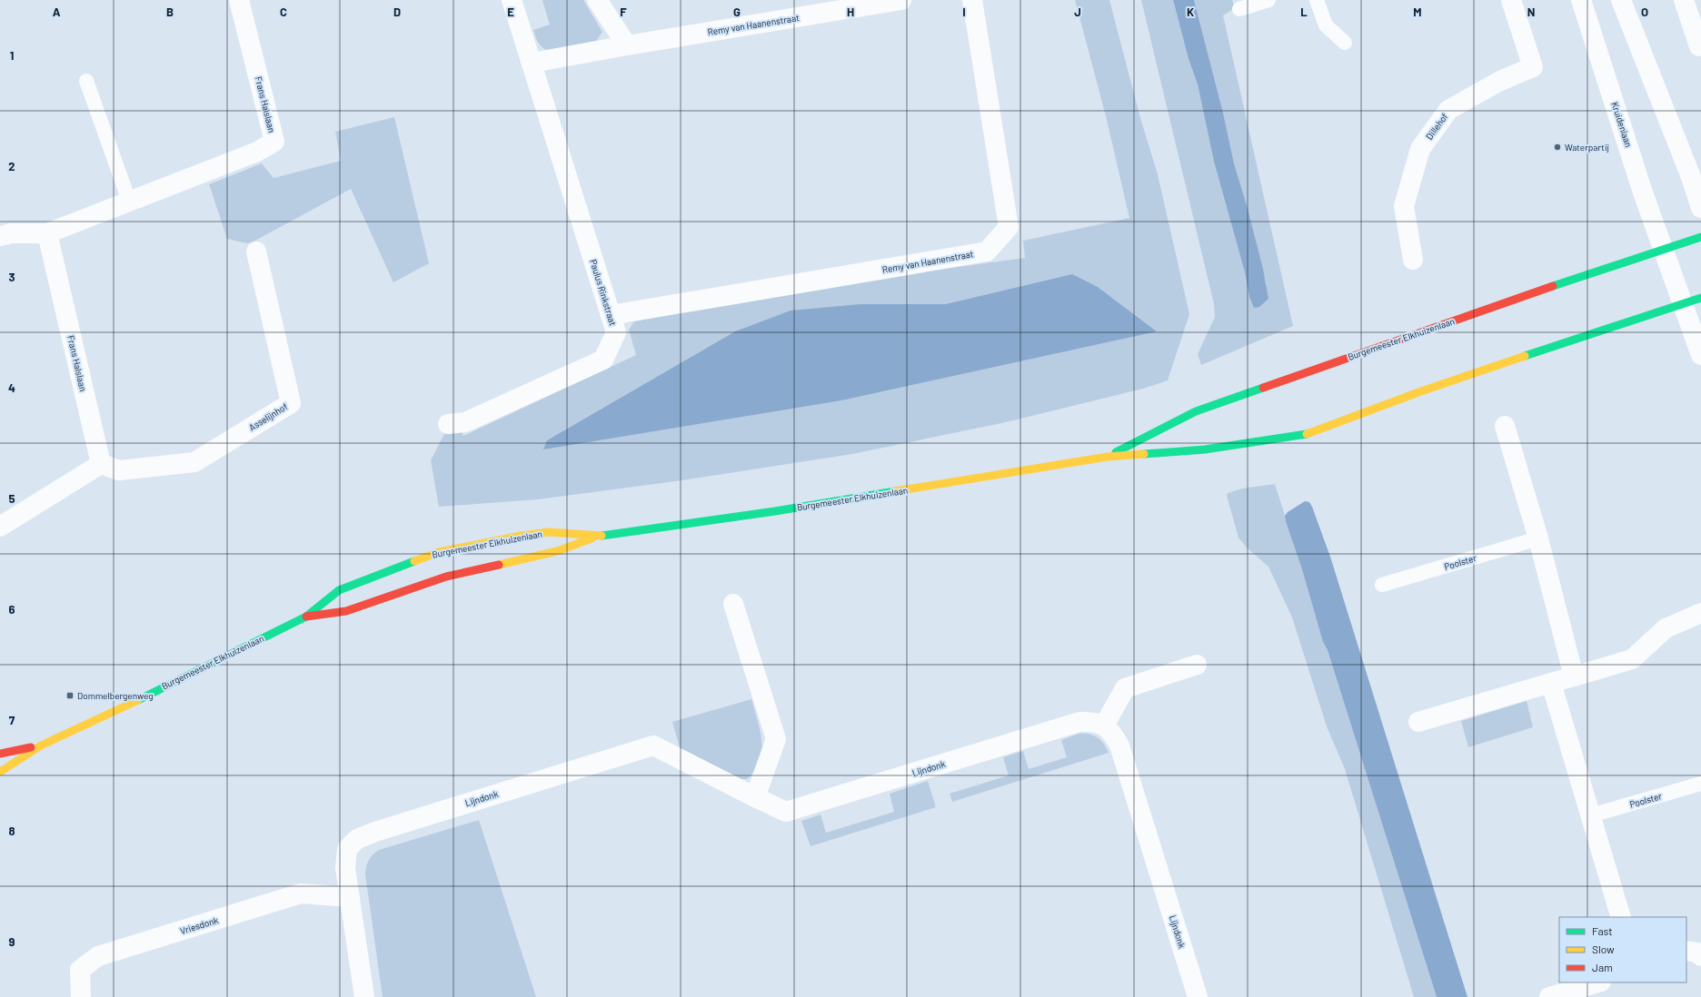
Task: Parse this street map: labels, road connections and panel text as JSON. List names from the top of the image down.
{
  "streets": {
    "street": [
      "Remy van Haanenstraat",
      "Frans Halslaan",
      "Kruidenlaan",
      "Dillehof",
      "Paulus Rinkstraat",
      "Burgemeester Elkhuizenlaan",
      "Asselijnhof",
      "Lijndonk",
      "Vriesdonk"
    ],
    "lane": ["Poolster"]
  },
  "crossings": [
    ["Remy van Haanenstraat", "Paulus Rinkstraat"],
    ["Frans Halslaan", "Asselijnhof"],
    ["Kruidenlaan", "Burgemeester Elkhuizenlaan"],
    ["Lijndonk", "Vriesdonk"]
  ],
  "places": {
    "other": ["Waterpartij"],
    "transit": ["Dommelbergenweg"]
  },
  "legend": ["Fast", "Slow", "Jam"],
  "grid": {
    "columns": [
      "A",
      "B",
      "C",
      "D",
      "E",
      "F",
      "G",
      "H",
      "I",
      "J",
      "K",
      "L",
      "M",
      "N",
      "O"
    ],
    "rows": [
      "1",
      "2",
      "3",
      "4",
      "5",
      "6",
      "7",
      "8",
      "9"
    ]
  }
}
